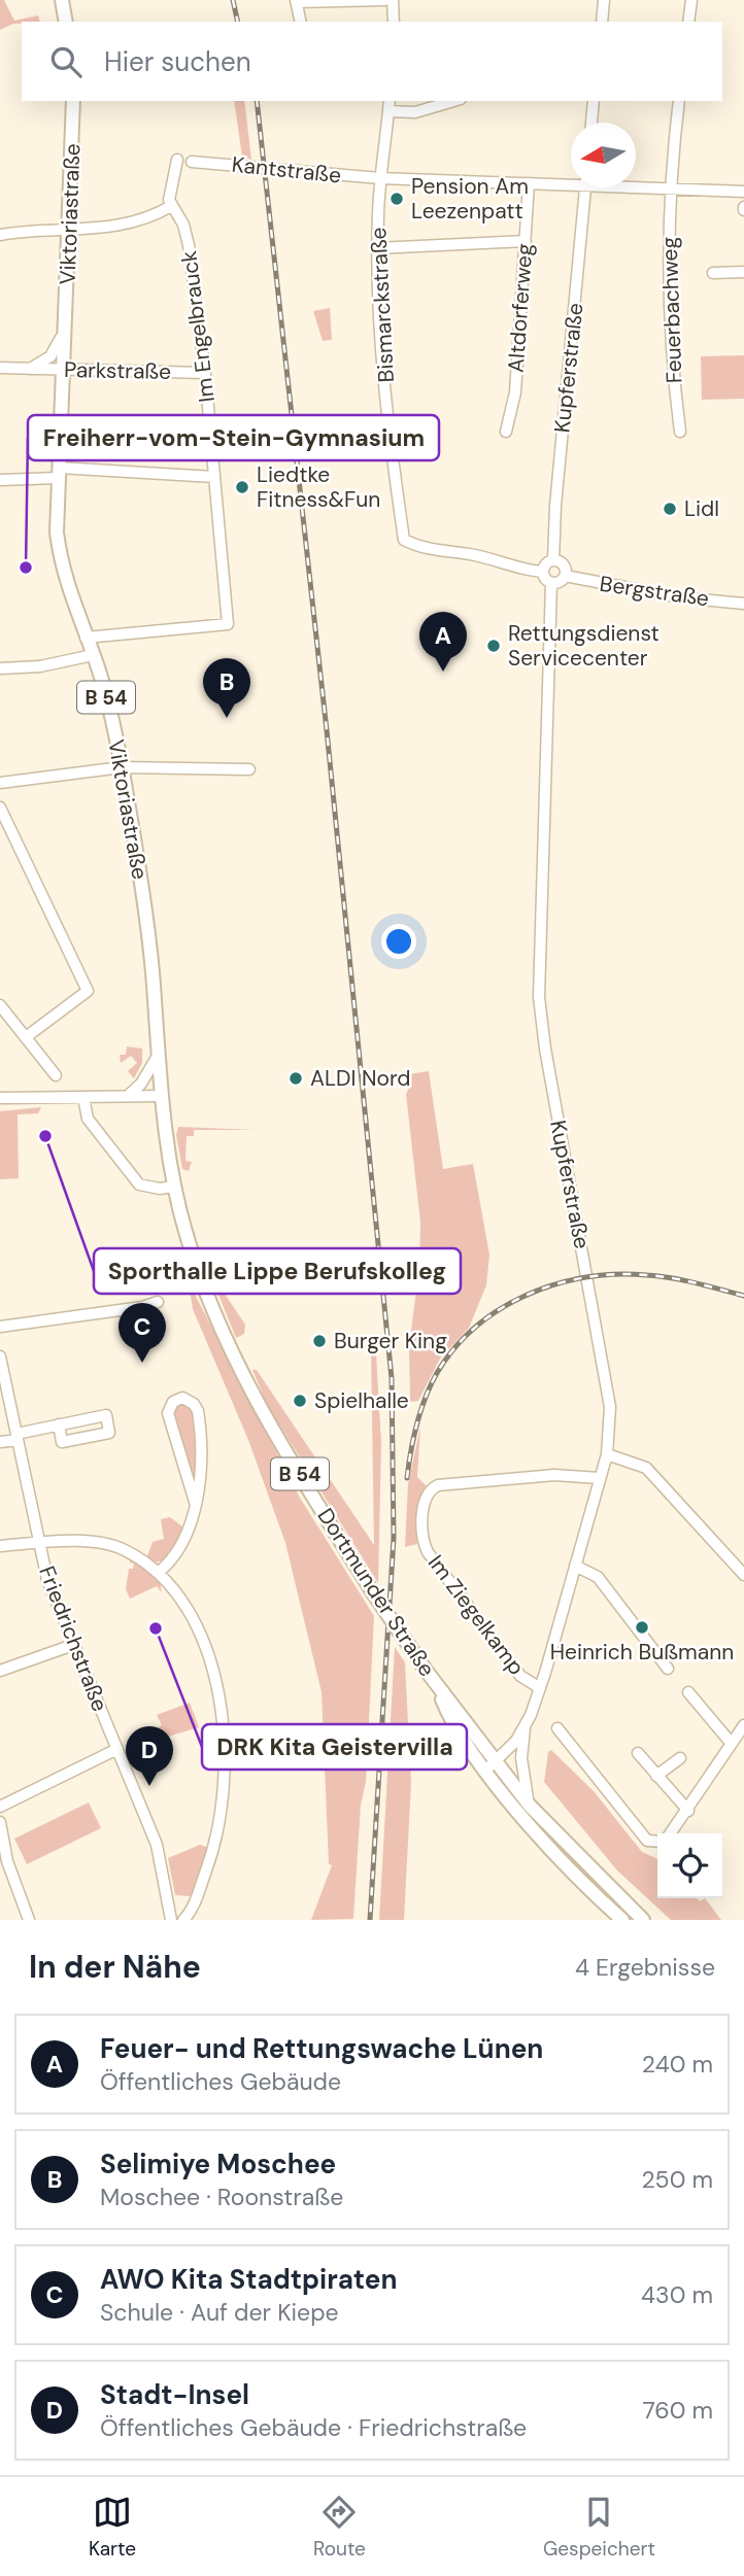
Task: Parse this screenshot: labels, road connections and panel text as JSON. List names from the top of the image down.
{
  "streets": {
    "main road": ["Viktoriastraße", "B 54", "Dortmunder Straße"],
    "street": [
      "Kantstraße",
      "Bismarckstraße",
      "Altdorferweg",
      "Feuerbachweg",
      "Im Engelbrauck",
      "Kupferstraße",
      "Parkstraße",
      "Bergstraße",
      "Im Ziegelkamp",
      "Friedrichstraße"
    ]
  },
  "crossings": [
    ["Kantstraße", "Bismarckstraße"],
    ["Kantstraße", "Altdorferweg"],
    ["Kantstraße", "Feuerbachweg"],
    ["Viktoriastraße", "Im Engelbrauck"],
    ["Viktoriastraße", "Parkstraße"],
    ["Viktoriastraße", "Dortmunder Straße"],
    ["Bismarckstraße", "Kupferstraße"],
    ["Bismarckstraße", "Bergstraße"],
    ["Im Engelbrauck", "Parkstraße"],
    ["Kupferstraße", "Bergstraße"],
    ["Kupferstraße", "Dortmunder Straße"],
    ["Kupferstraße", "Im Ziegelkamp"]
  ],
  "places": [
    "Pension Am Leezenpatt",
    "Liedtke Fitness&Fun",
    "Lidl",
    "Freiherr-vom-Stein-Gymnasium",
    "Rettungsdienst Servicecenter",
    "ALDI Nord",
    "Sporthalle Lippe Berufskolleg",
    "Burger King",
    "Spielhalle",
    "Heinrich Bußmann",
    "DRK Kita Geistervilla"
  ],
  "north": "left",
  "page": {
    "search": "Hier suchen",
    "pins": [
      "A",
      "B",
      "C",
      "D"
    ],
    "heading": ["In der Nähe", "4 Ergebnisse"],
    "list": [
      {
        "mark": "A",
        "name": "Feuer- und Rettungswache Lünen",
        "note": "Öffentliches Gebäude",
        "value": "240 m"
      },
      {
        "mark": "B",
        "name": "Selimiye Moschee",
        "note": "Moschee · Roonstraße",
        "value": "250 m"
      },
      {
        "mark": "C",
        "name": "AWO Kita Stadtpiraten",
        "note": "Schule · Auf der Kiepe",
        "value": "430 m"
      },
      {
        "mark": "D",
        "name": "Stadt-Insel",
        "note": "Öffentliches Gebäude · Friedrichstraße",
        "value": "760 m"
      }
    ],
    "nav": ["Karte", "Route", "Gespeichert"]
  }
}
